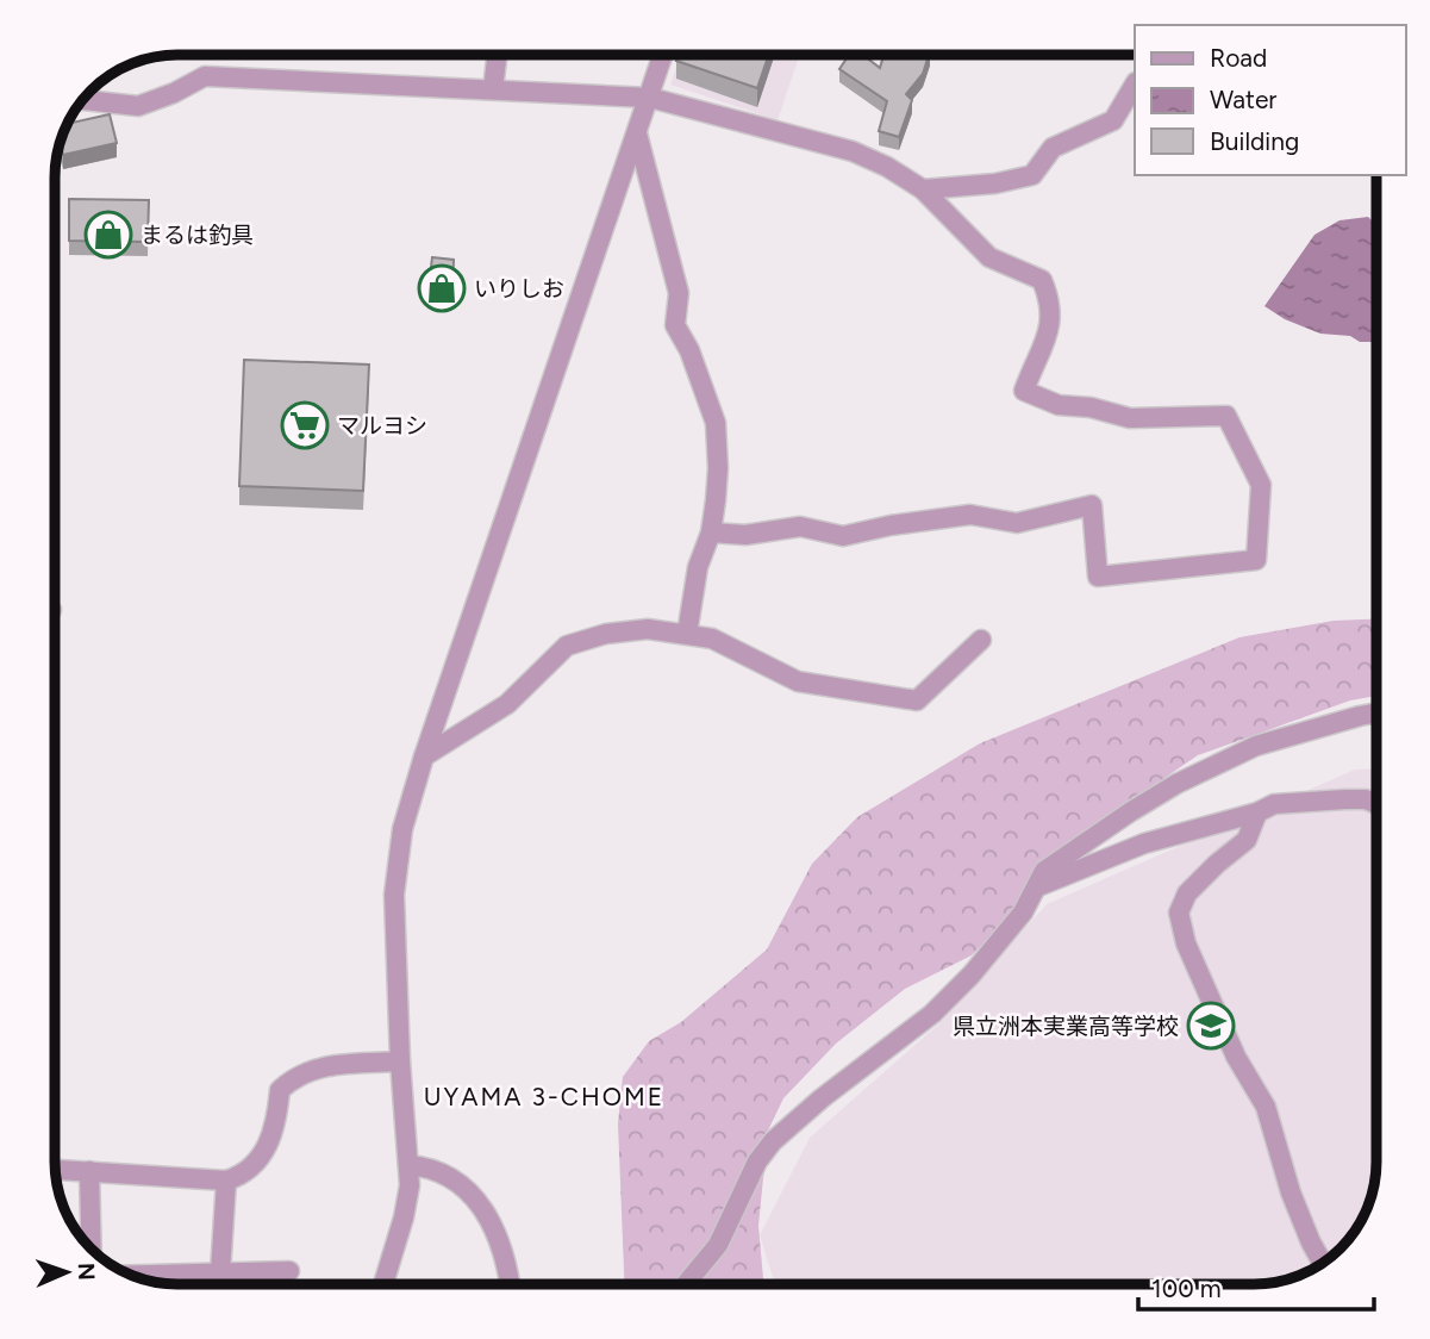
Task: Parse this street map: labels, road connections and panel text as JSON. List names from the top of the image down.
{
  "districts": ["UYAMA 3-CHOME"],
  "places": {
    "shop": ["まるは釣具", "いりしお"],
    "supermarket": ["マルヨシ"],
    "school or university": ["県立洲本実業高等学校"]
  },
  "legend": ["Road", "Water", "Building"],
  "scale_bar": "100 m",
  "north": "right"
}
